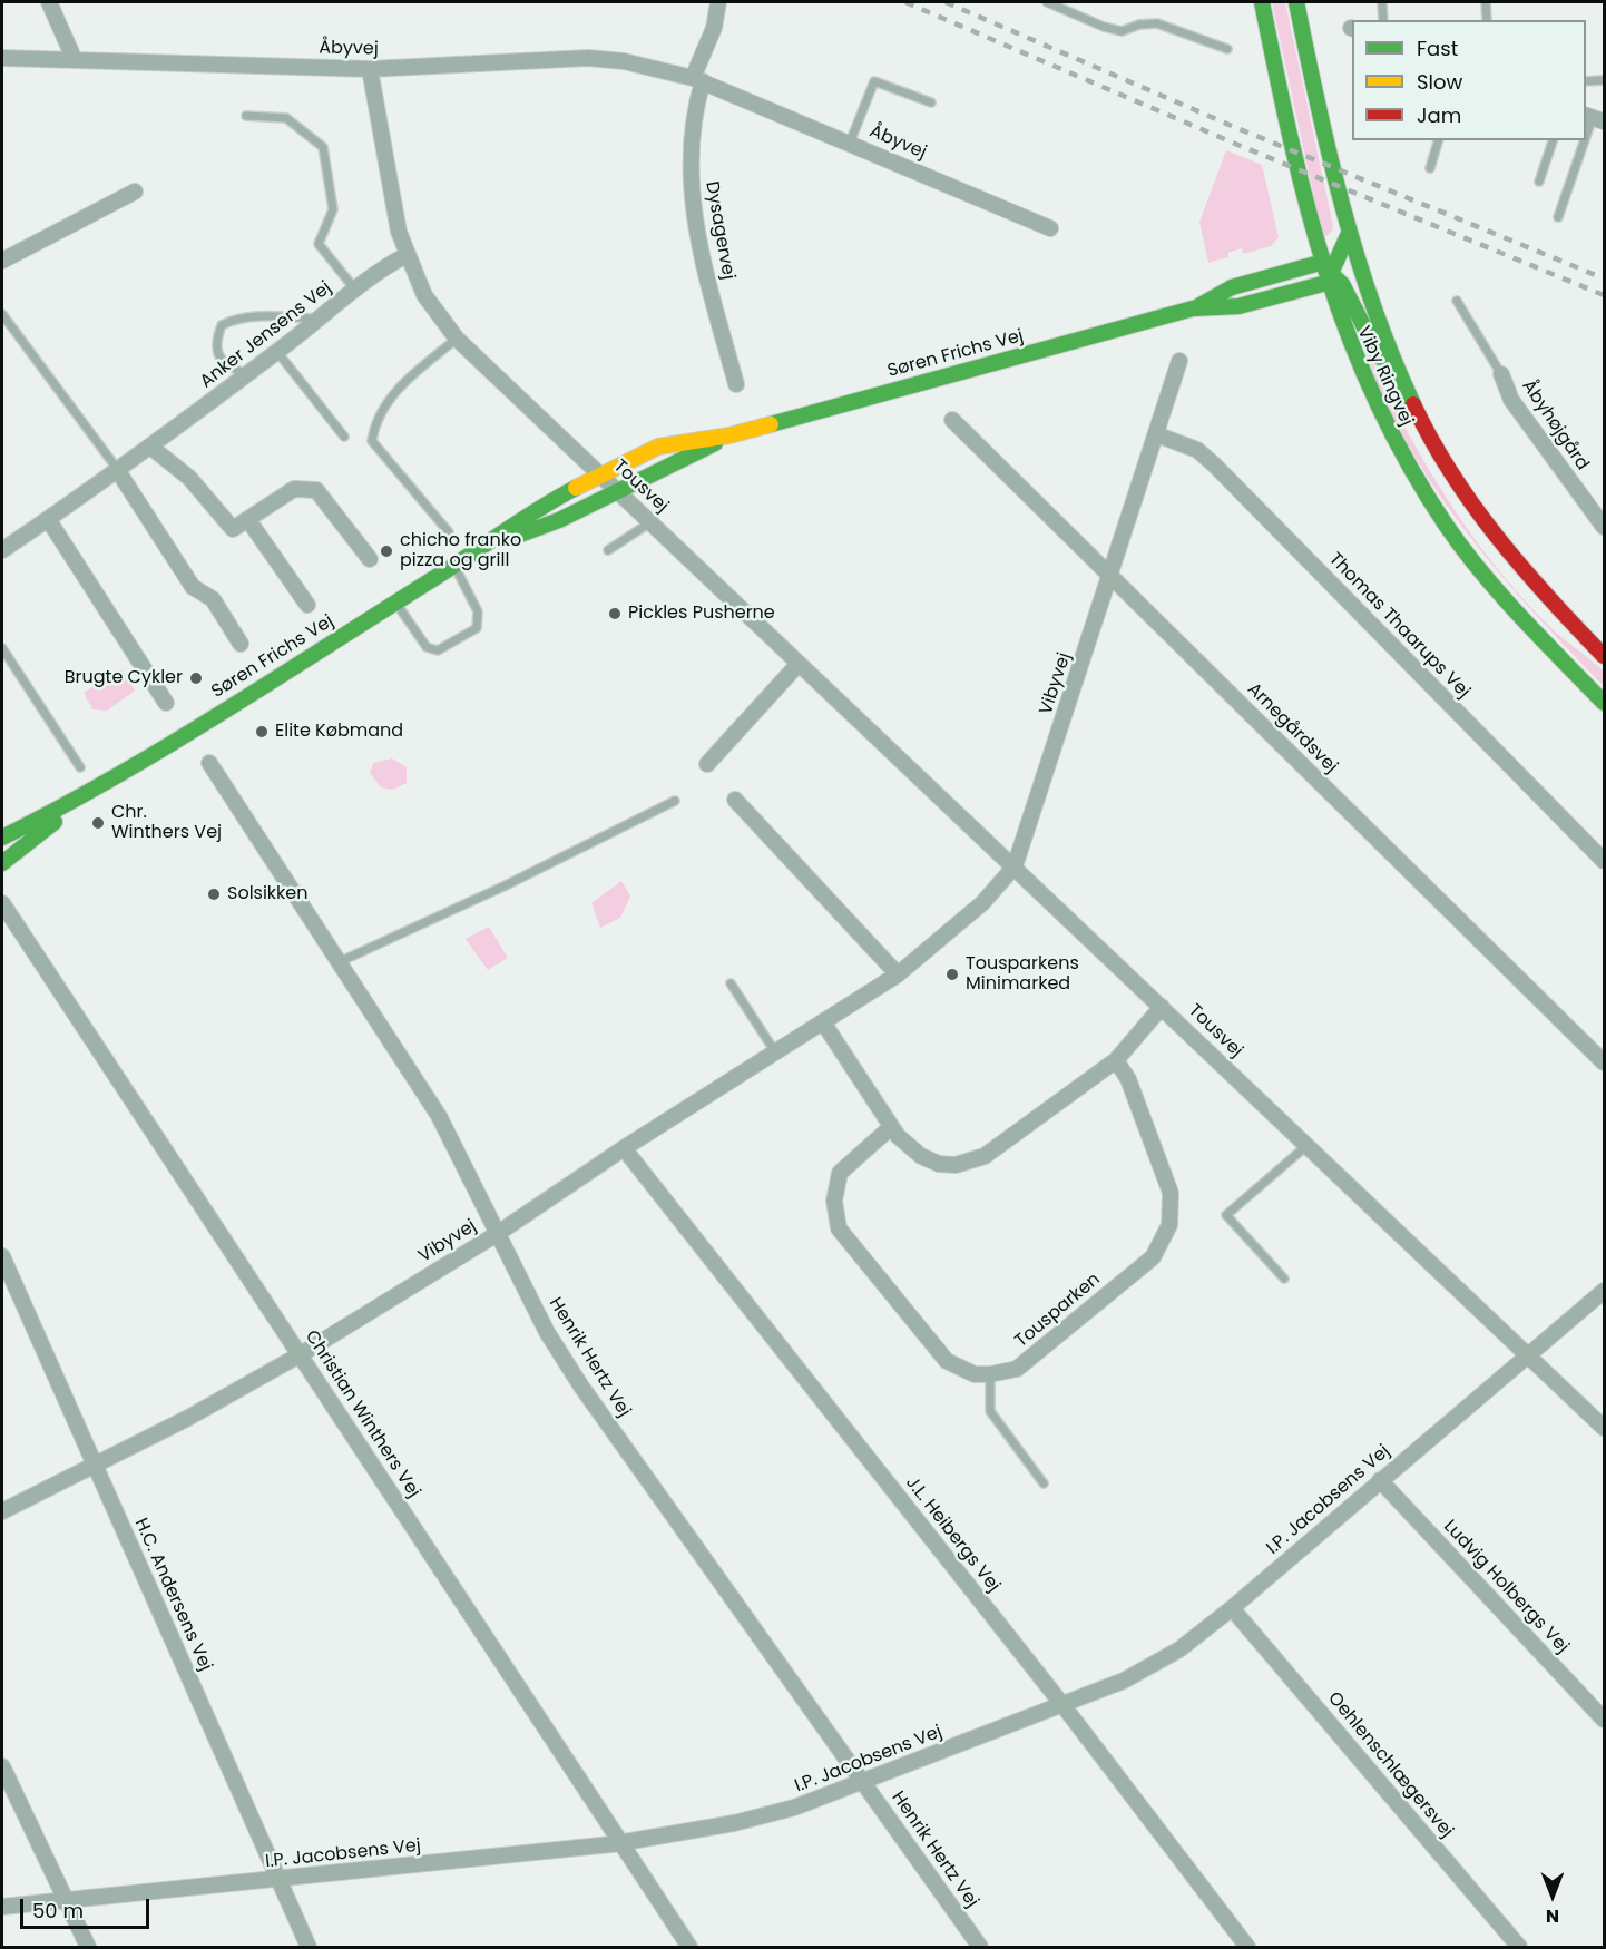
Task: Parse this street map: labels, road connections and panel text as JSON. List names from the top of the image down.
{
  "streets": {
    "street": [
      "Åbyvej",
      "Dysagervej",
      "Anker Jensens Vej",
      "Søren Frichs Vej",
      "Viby Ringvej",
      "Åbyhøjgård",
      "Tousvej",
      "Thomas Thaarups Vej",
      "Vibyvej",
      "Arnegårdsvej",
      "Tousparken",
      "Henrik Hertz Vej",
      "Christian Winthers Vej",
      "I.P. Jacobsens Vej",
      "J.L. Heibergs Vej",
      "Ludvig Holbergs Vej",
      "H.C. Andersens Vej",
      "Oehlenschlægersvej"
    ]
  },
  "crossings": [
    ["Åbyvej", "Dysagervej"],
    ["Åbyvej", "Tousvej"],
    ["Anker Jensens Vej", "Tousvej"],
    ["Søren Frichs Vej", "Viby Ringvej"],
    ["Søren Frichs Vej", "Tousvej"],
    ["Tousvej", "Vibyvej"],
    ["Tousvej", "I.P. Jacobsens Vej"],
    ["Thomas Thaarups Vej", "Vibyvej"],
    ["Vibyvej", "Arnegårdsvej"],
    ["Vibyvej", "Henrik Hertz Vej"],
    ["Vibyvej", "Christian Winthers Vej"],
    ["Vibyvej", "J.L. Heibergs Vej"],
    ["Vibyvej", "H.C. Andersens Vej"],
    ["Henrik Hertz Vej", "I.P. Jacobsens Vej"],
    ["Christian Winthers Vej", "I.P. Jacobsens Vej"],
    ["I.P. Jacobsens Vej", "J.L. Heibergs Vej"],
    ["I.P. Jacobsens Vej", "Ludvig Holbergs Vej"],
    ["I.P. Jacobsens Vej", "H.C. Andersens Vej"],
    ["I.P. Jacobsens Vej", "Oehlenschlægersvej"]
  ],
  "places": [
    "chicho franko pizza og grill",
    "Pickles Pusherne",
    "Brugte Cykler",
    "Elite Købmand",
    "Chr. Winthers Vej",
    "Solsikken",
    "Tousparkens Minimarked"
  ],
  "legend": ["Fast", "Slow", "Jam"],
  "scale_bar": "50 m",
  "north": "bottom"
}
